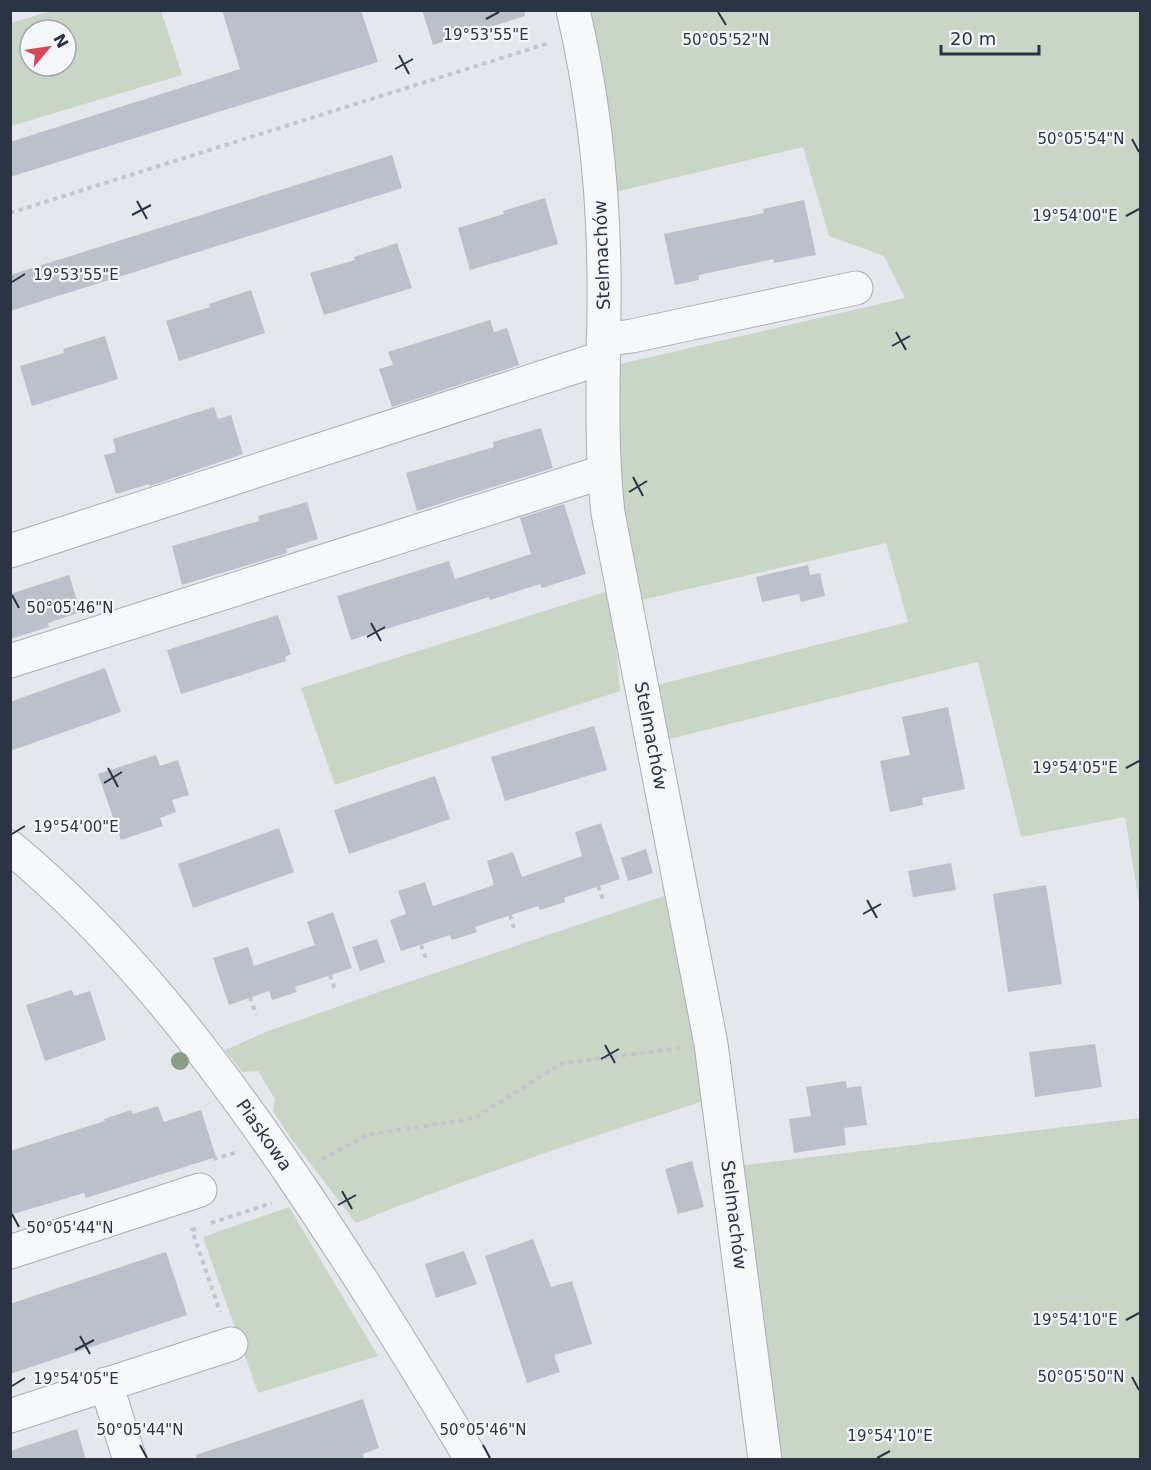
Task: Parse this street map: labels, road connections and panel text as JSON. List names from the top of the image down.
{
  "streets": {
    "street": ["Stelmachów", "Piaskowa"]
  },
  "scale_bar": "20 m",
  "north": "top right",
  "coordinates": [
    "19°53'55\"E",
    "50°05'52\"N",
    "50°05'54\"N",
    "19°54'00\"E",
    "50°05'46\"N",
    "19°54'05\"E",
    "50°05'44\"N",
    "19°54'10\"E",
    "50°05'50\"N"
  ]
}
